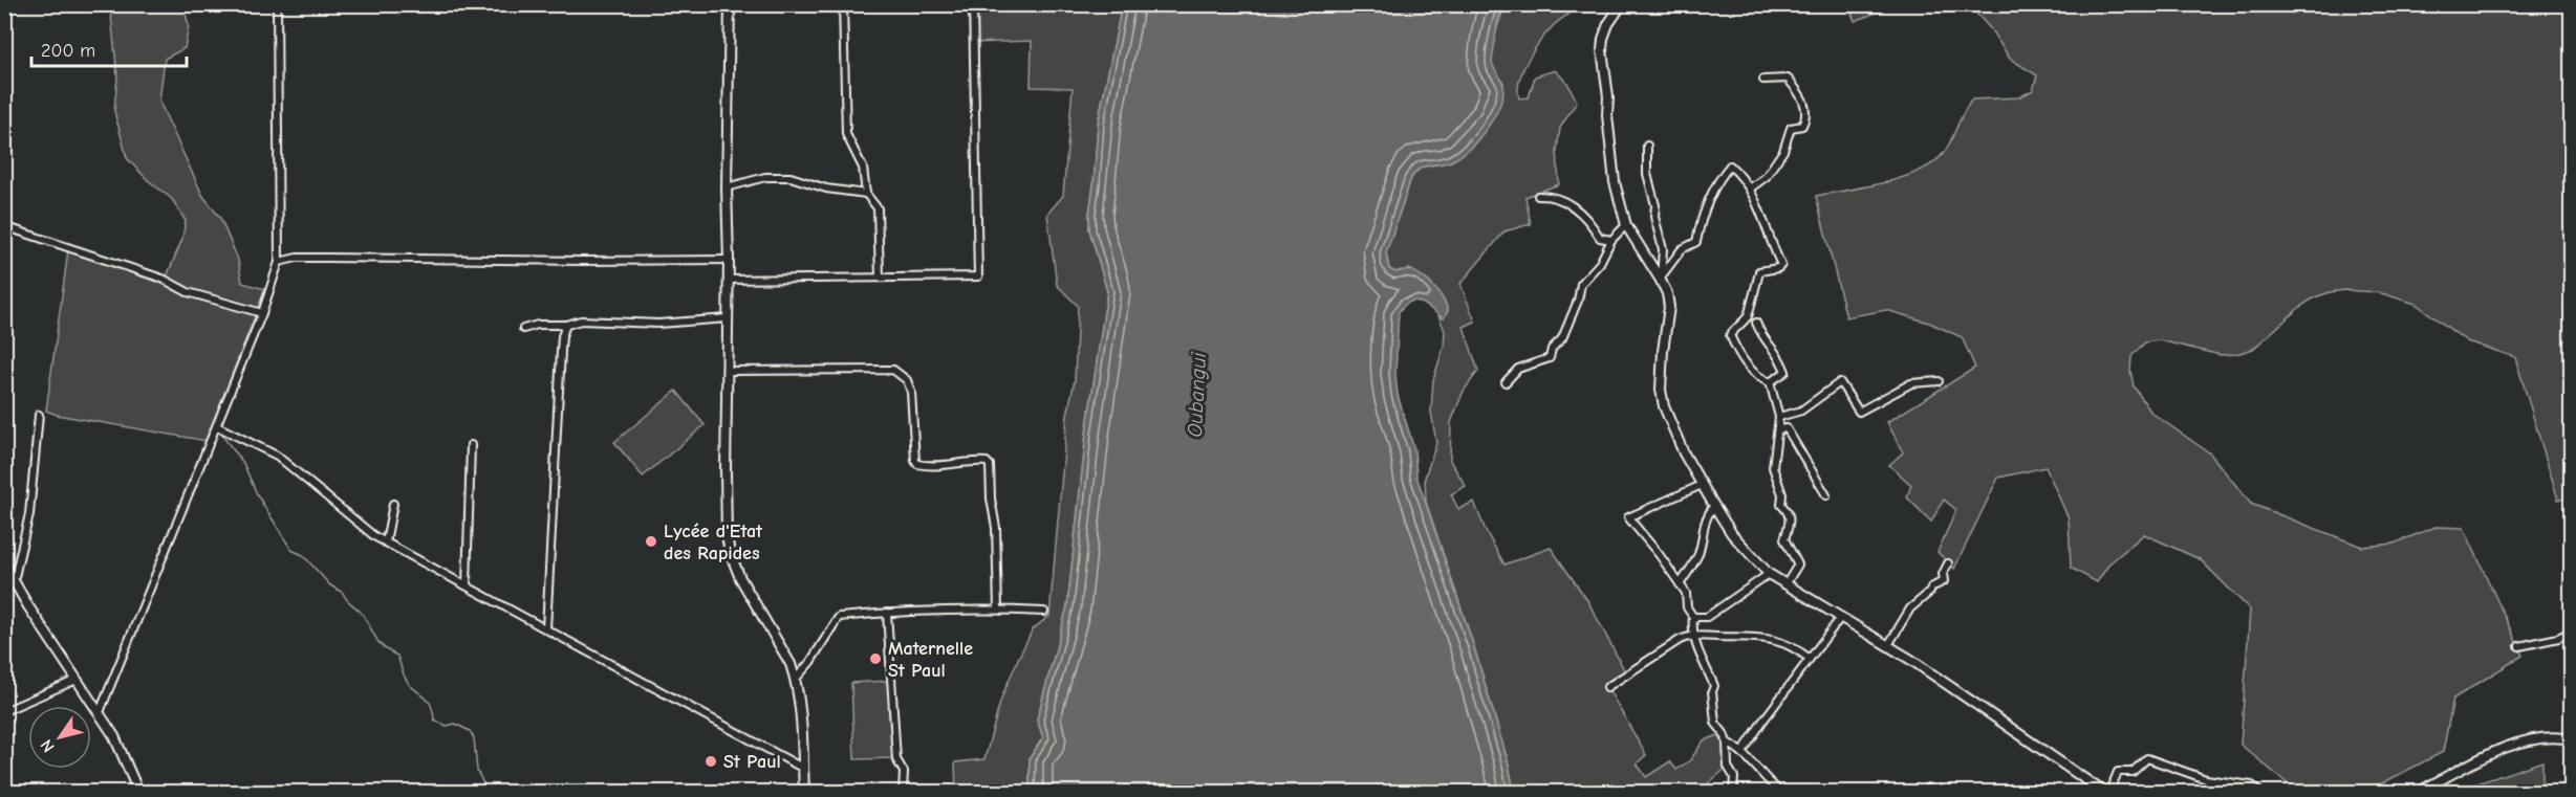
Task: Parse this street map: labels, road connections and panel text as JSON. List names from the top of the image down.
{
  "water": ["Oubangui"],
  "places": ["Lycée d'Etat des Rapides", "Maternelle St Paul", "St Paul"],
  "scale_bar": "200 m",
  "north": "bottom left"
}
